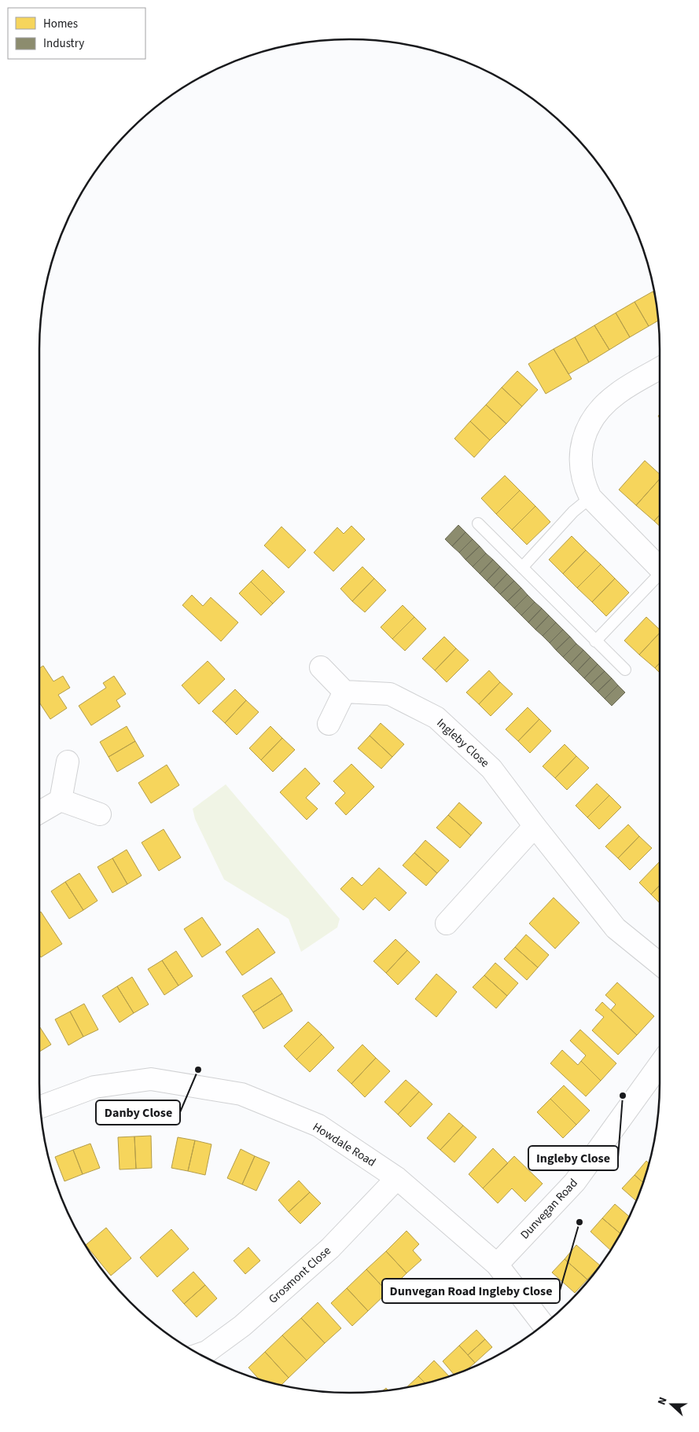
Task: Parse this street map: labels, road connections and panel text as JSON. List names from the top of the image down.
{
  "streets": {
    "street": [
      "Ingleby Close",
      "Howdale Road",
      "Dunvegan Road",
      "Grosmont Close"
    ]
  },
  "crossings": [
    ["Howdale Road", "Dunvegan Road"],
    ["Howdale Road", "Grosmont Close"]
  ],
  "places": ["Danby Close", "Ingleby Close", "Dunvegan Road Ingleby Close"],
  "legend": ["Homes", "Industry"],
  "north": "left"
}
